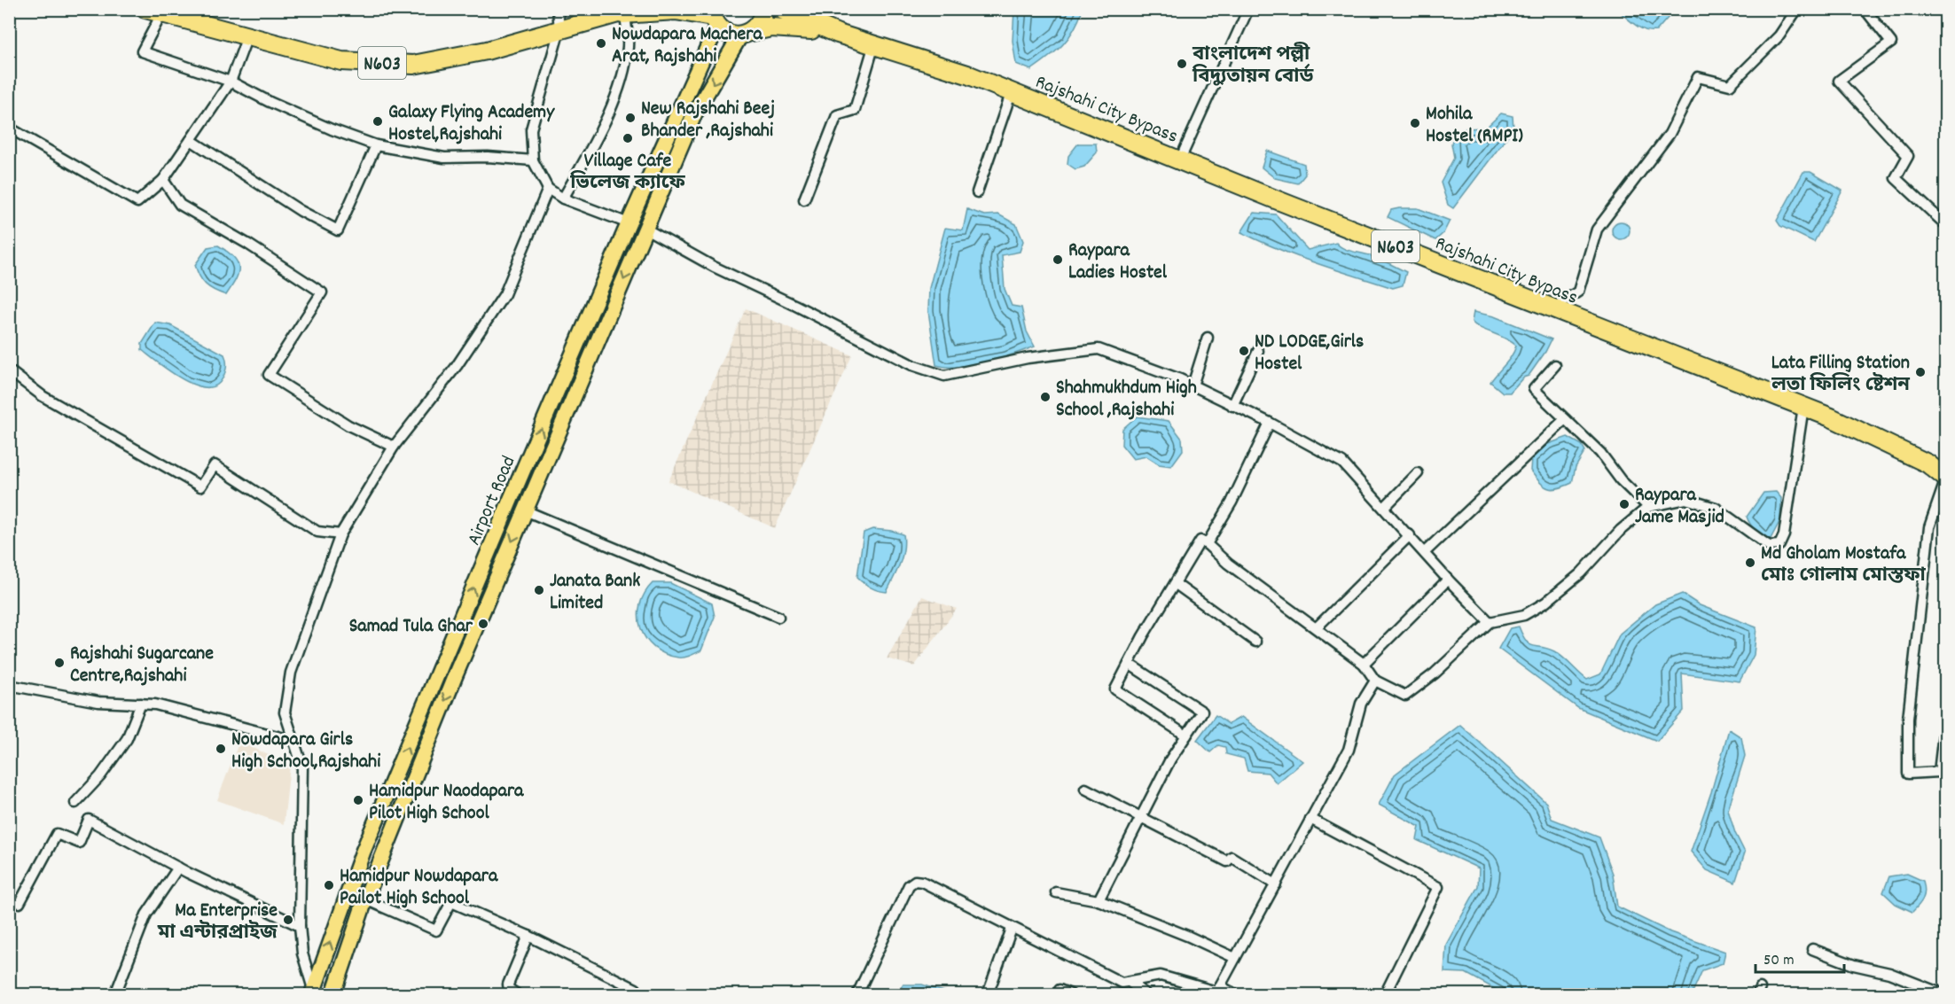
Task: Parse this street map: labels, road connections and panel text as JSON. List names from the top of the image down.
{
  "streets": {
    "highway": ["N603", "Rajshahi City Bypass"],
    "main road": ["Airport Road"]
  },
  "crossings": [
    ["N603", "Rajshahi City Bypass"],
    ["N603", "Airport Road"]
  ],
  "places": [
    "Nowdapara Machera Arat, Rajshahi",
    "বাংলাদেশ পল্লী বিদ্যুতায়ন বোর্ড",
    "New Rajshahi Beej Bhander ,Rajshahi",
    "Galaxy Flying Academy Hostel,Rajshahi",
    "Mohila Hostel (RMPI)",
    "Village Cafe ভিলেজ ক্যাফে",
    "Raypara Ladies Hostel",
    "ND LODGE,Girls Hostel",
    "Lata Filling Station লতা ফিলিং ষ্টেশন",
    "Shahmukhdum High School ,Rajshahi",
    "Raypara Jame Masjid",
    "Md Gholam Mostafa মোঃ গোলাম মোস্তফা",
    "Janata Bank Limited",
    "Samad Tula Ghar",
    "Rajshahi Sugarcane Centre,Rajshahi",
    "Nowdapara Girls High School,Rajshahi",
    "Hamidpur Naodapara Pilot High School",
    "Hamidpur Nowdapara Pailot High School",
    "Ma Enterprise মা এন্টারপ্রাইজ"
  ],
  "scale_bar": "50 m"
}
